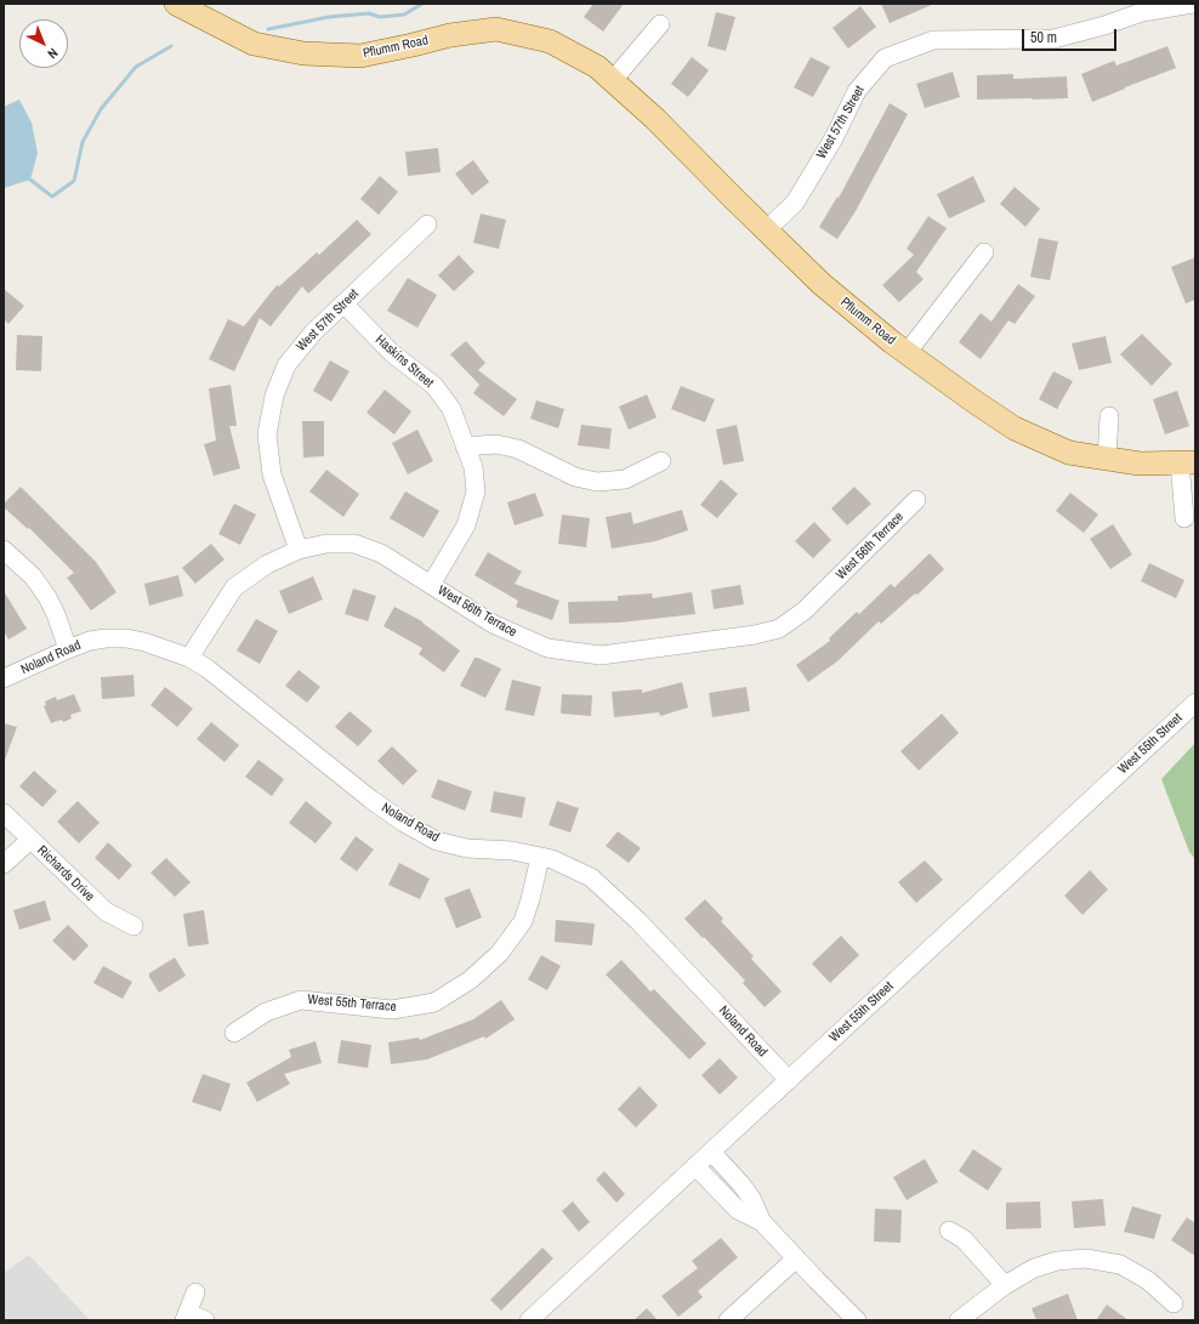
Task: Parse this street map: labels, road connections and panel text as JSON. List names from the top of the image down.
{
  "streets": {
    "main road": ["Pflumm Road"],
    "street": [
      "West 57th Street",
      "Haskins Street",
      "West 56th Terrace",
      "Noland Road",
      "West 55th Street",
      "Richards Drive",
      "West 55th Terrace"
    ]
  },
  "crossings": [
    ["Pflumm Road", "West 57th Street"],
    ["West 57th Street", "Haskins Street"],
    ["West 57th Street", "West 56th Terrace"],
    ["Haskins Street", "West 56th Terrace"],
    ["West 56th Terrace", "Noland Road"],
    ["Noland Road", "West 55th Street"],
    ["Noland Road", "West 55th Terrace"]
  ],
  "scale_bar": "50 m",
  "north": "bottom right"
}
